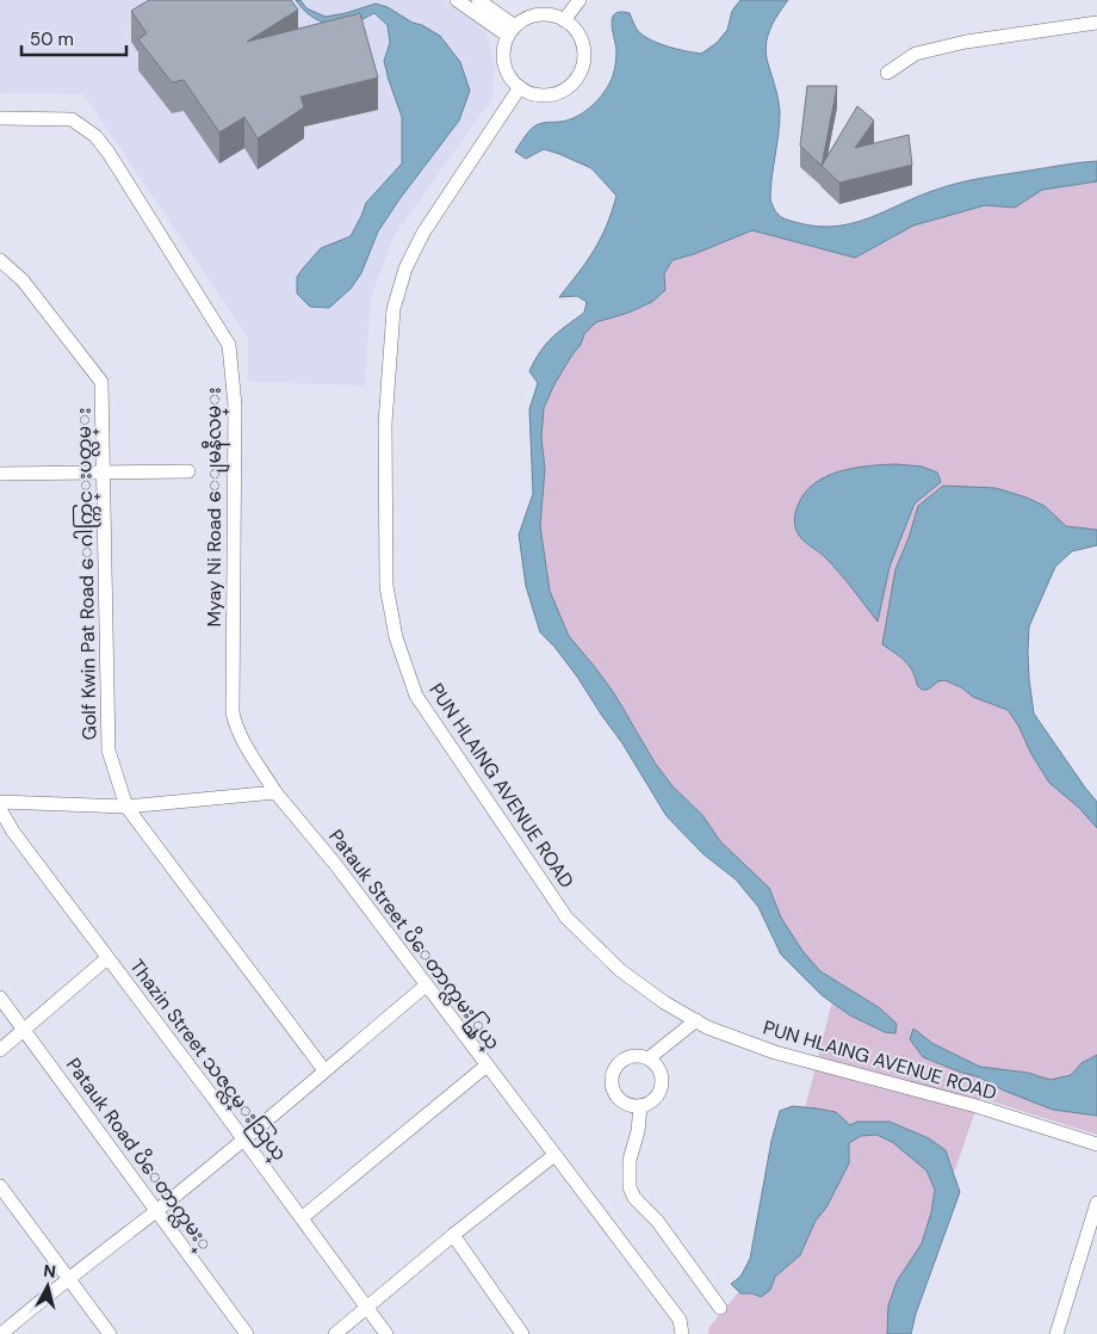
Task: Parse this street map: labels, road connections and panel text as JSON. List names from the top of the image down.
{
  "streets": {
    "street": [
      "Myay Ni Road ေျမနီလမ္း",
      "Golf Kwin Pat Road ေဂါက္ကြင္းပတ္လမ္း",
      "PUN HLAING AVENUE ROAD",
      "Patauk Street ပိေတာက္လမး္သြယ္",
      "Thazin Street သဇင္လမ္းသြယ္",
      "Patauk Road ပိေတာက္လမး္"
    ]
  },
  "crossings": [
    ["Myay Ni Road ေျမနီလမ္း", "Patauk Street ပိေတာက္လမး္သြယ္"]
  ],
  "scale_bar": "50 m",
  "north": "top"
}
